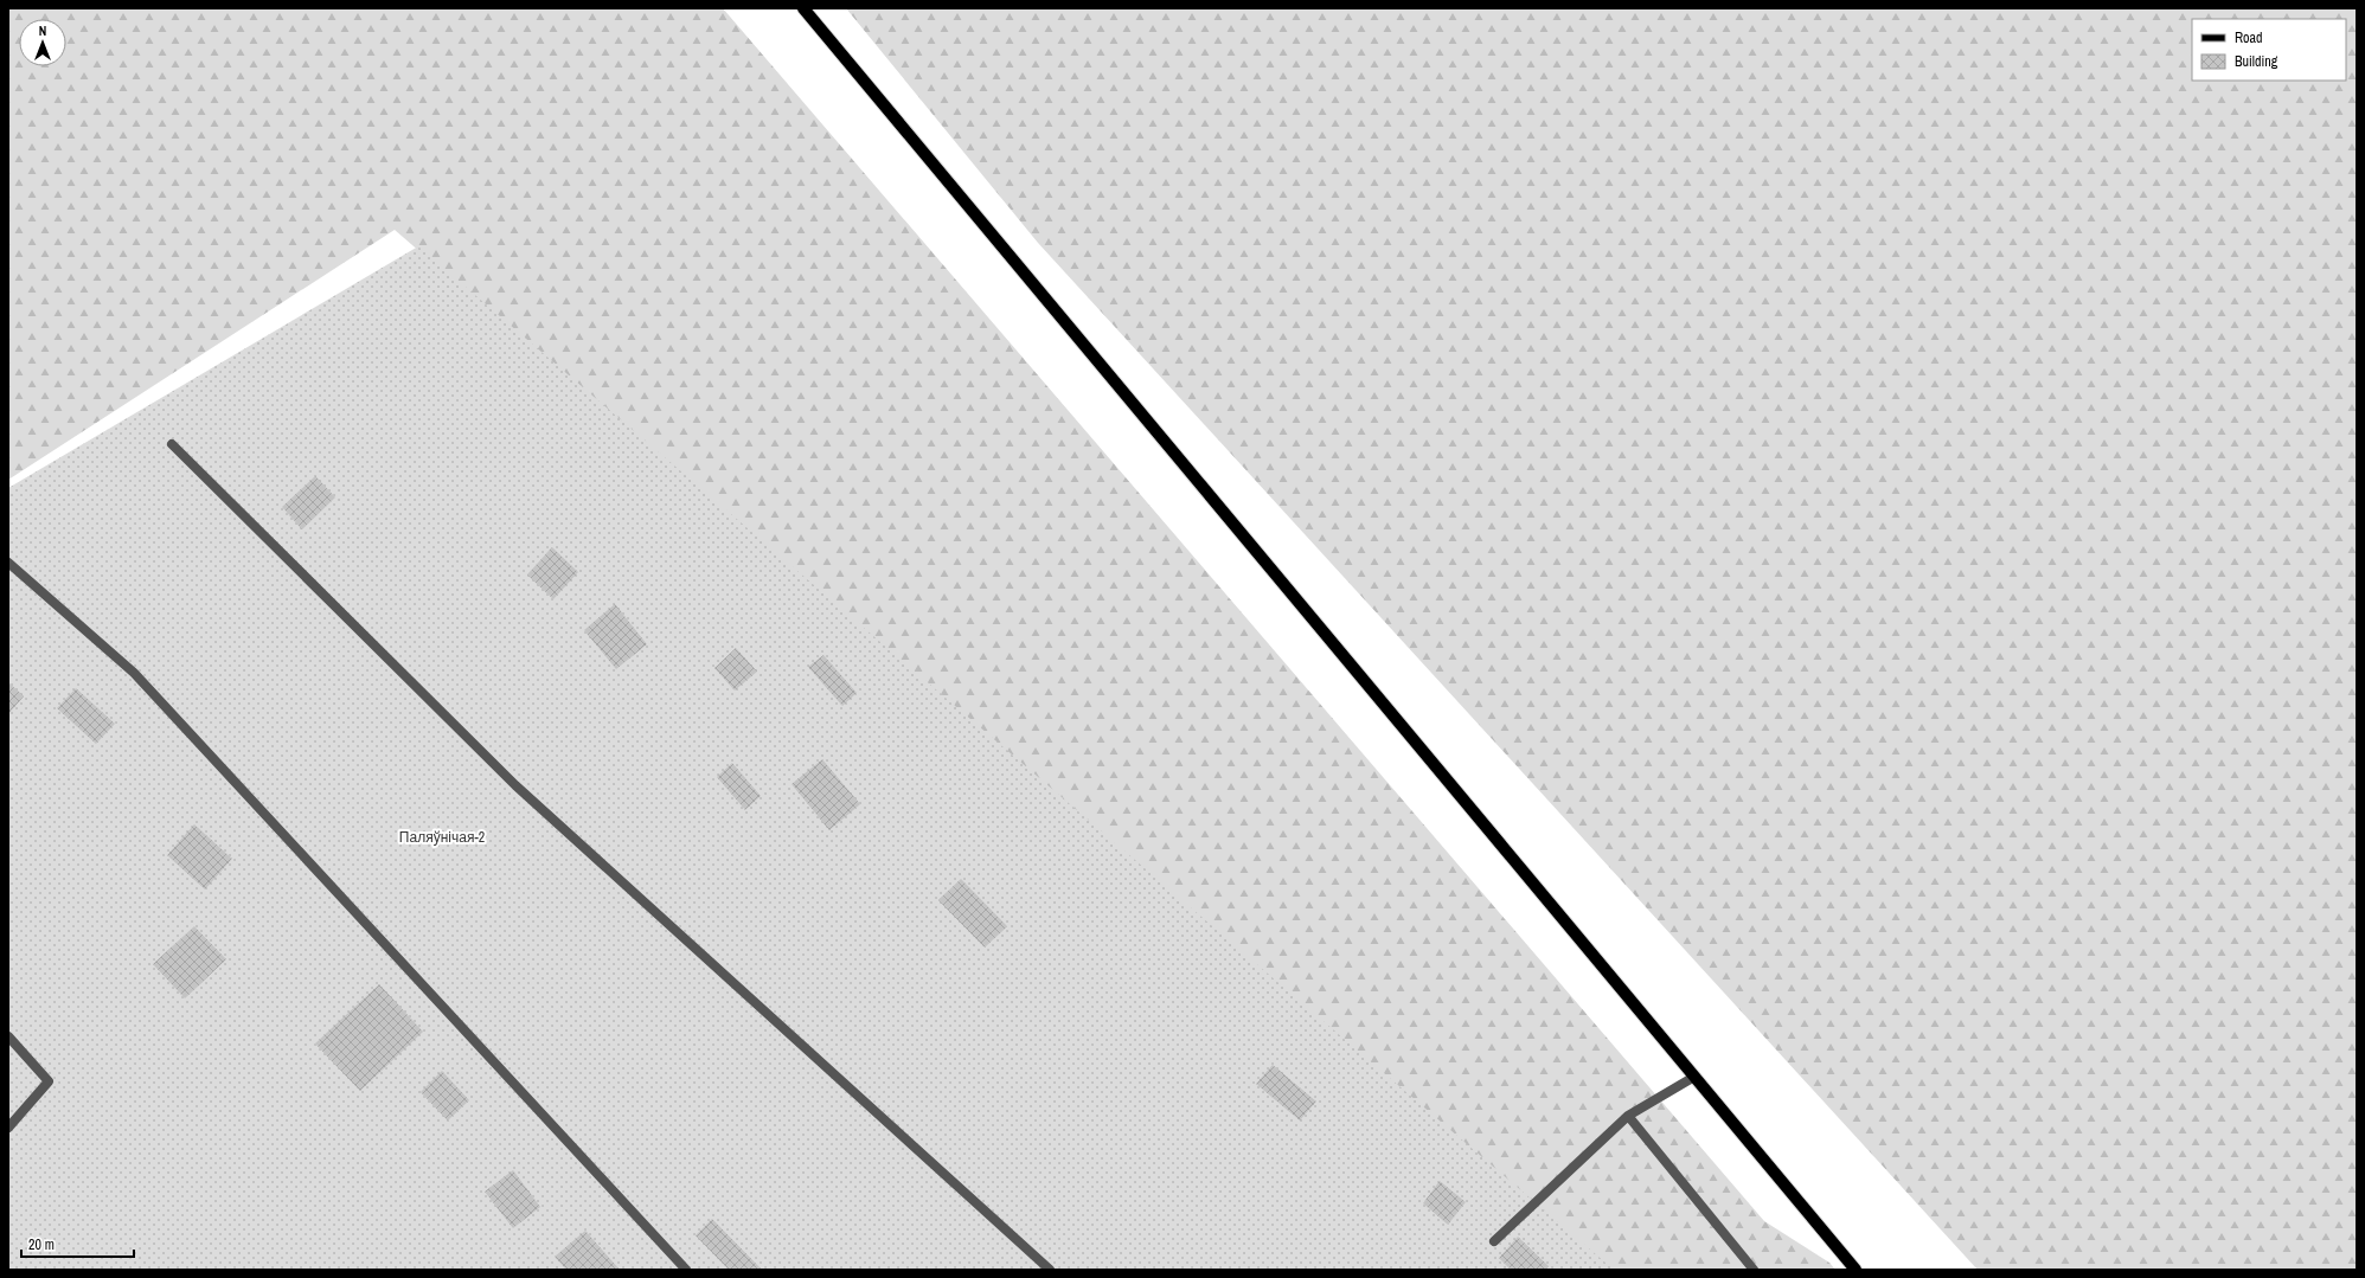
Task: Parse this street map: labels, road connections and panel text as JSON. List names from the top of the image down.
{
  "parks": ["Паляўнічая-2"],
  "legend": ["Road", "Building"],
  "scale_bar": "20 m",
  "north": "top"
}
